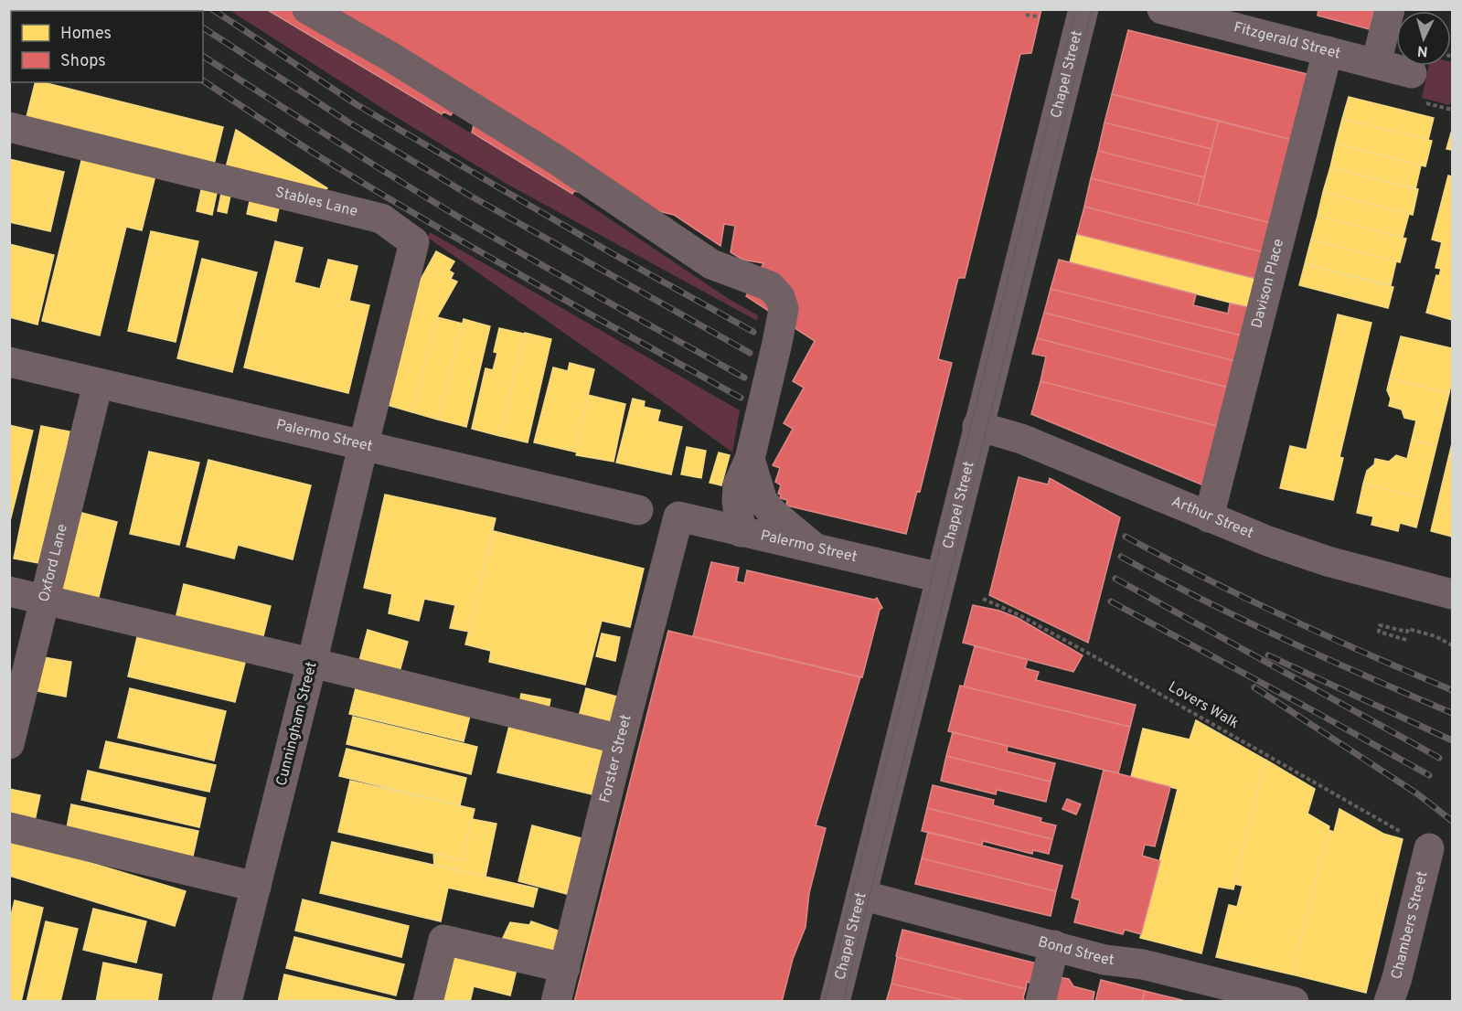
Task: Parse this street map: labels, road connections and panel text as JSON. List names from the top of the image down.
{
  "streets": {
    "street": [
      "Fitzgerald Street",
      "Chapel Street",
      "Stables Lane",
      "Davison Place",
      "Palermo Street",
      "Arthur Street",
      "Oxford Lane",
      "Cunningham Street",
      "Forster Street",
      "Chambers Street",
      "Bond Street"
    ],
    "path": ["Lovers Walk"]
  },
  "crossings": [
    ["Fitzgerald Street", "Davison Place"],
    ["Chapel Street", "Palermo Street"],
    ["Chapel Street", "Arthur Street"],
    ["Chapel Street", "Bond Street"],
    ["Stables Lane", "Palermo Street"],
    ["Stables Lane", "Cunningham Street"],
    ["Davison Place", "Arthur Street"],
    ["Palermo Street", "Oxford Lane"],
    ["Palermo Street", "Cunningham Street"],
    ["Palermo Street", "Forster Street"],
    ["Lovers Walk", "Chambers Street"]
  ],
  "legend": ["Homes", "Shops"],
  "north": "bottom"
}
